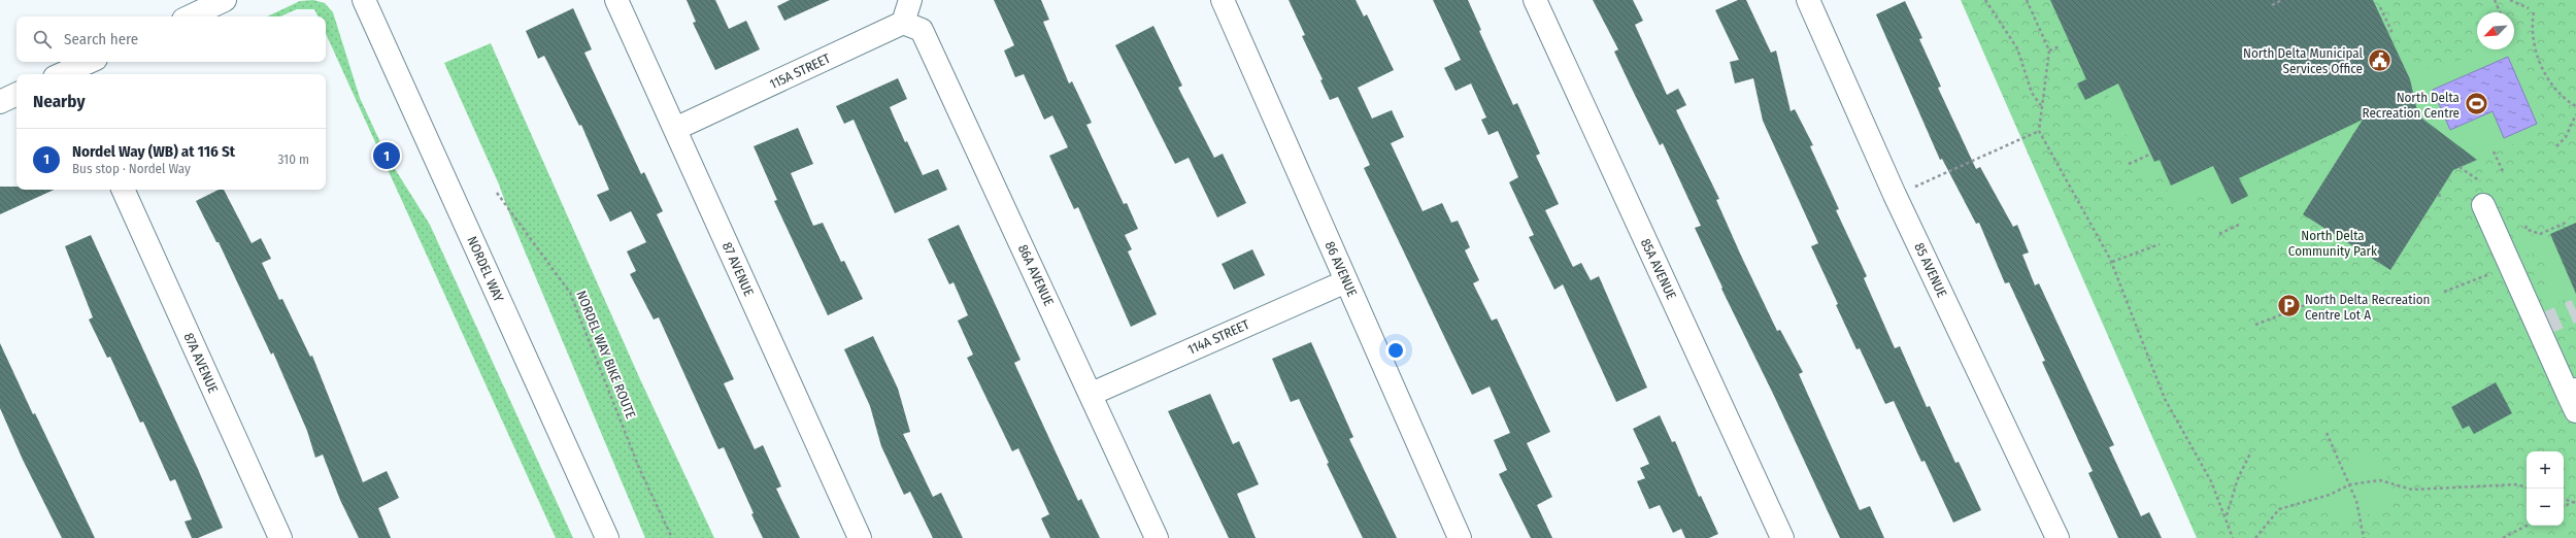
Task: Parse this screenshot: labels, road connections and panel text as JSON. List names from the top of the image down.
{
  "streets": {
    "street": [
      "115A STREET",
      "NORDEL WAY",
      "87 AVENUE",
      "86 AVENUE",
      "85A AVENUE",
      "85 AVENUE",
      "86A AVENUE",
      "114A STREET",
      "87A AVENUE"
    ],
    "path": ["NORDEL WAY BIKE ROUTE"]
  },
  "crossings": [
    ["115A STREET", "87 AVENUE"],
    ["115A STREET", "86A AVENUE"],
    ["86 AVENUE", "114A STREET"],
    ["86A AVENUE", "114A STREET"]
  ],
  "parks": ["North Delta Community Park"],
  "places": {
    "public building": ["North Delta Municipal Services Office"],
    "sports": ["North Delta Recreation Centre"],
    "parking": ["North Delta Recreation Centre Lot A"]
  },
  "north": "bottom left",
  "page": {
    "search": "Search here",
    "heading": "Nearby",
    "list": [
      {
        "mark": "1",
        "name": "Nordel Way (WB) at 116 St",
        "note": "Bus stop · Nordel Way",
        "value": "310 m"
      }
    ],
    "pins": "1",
    "map_buttons": ["+", "−"]
  }
}
